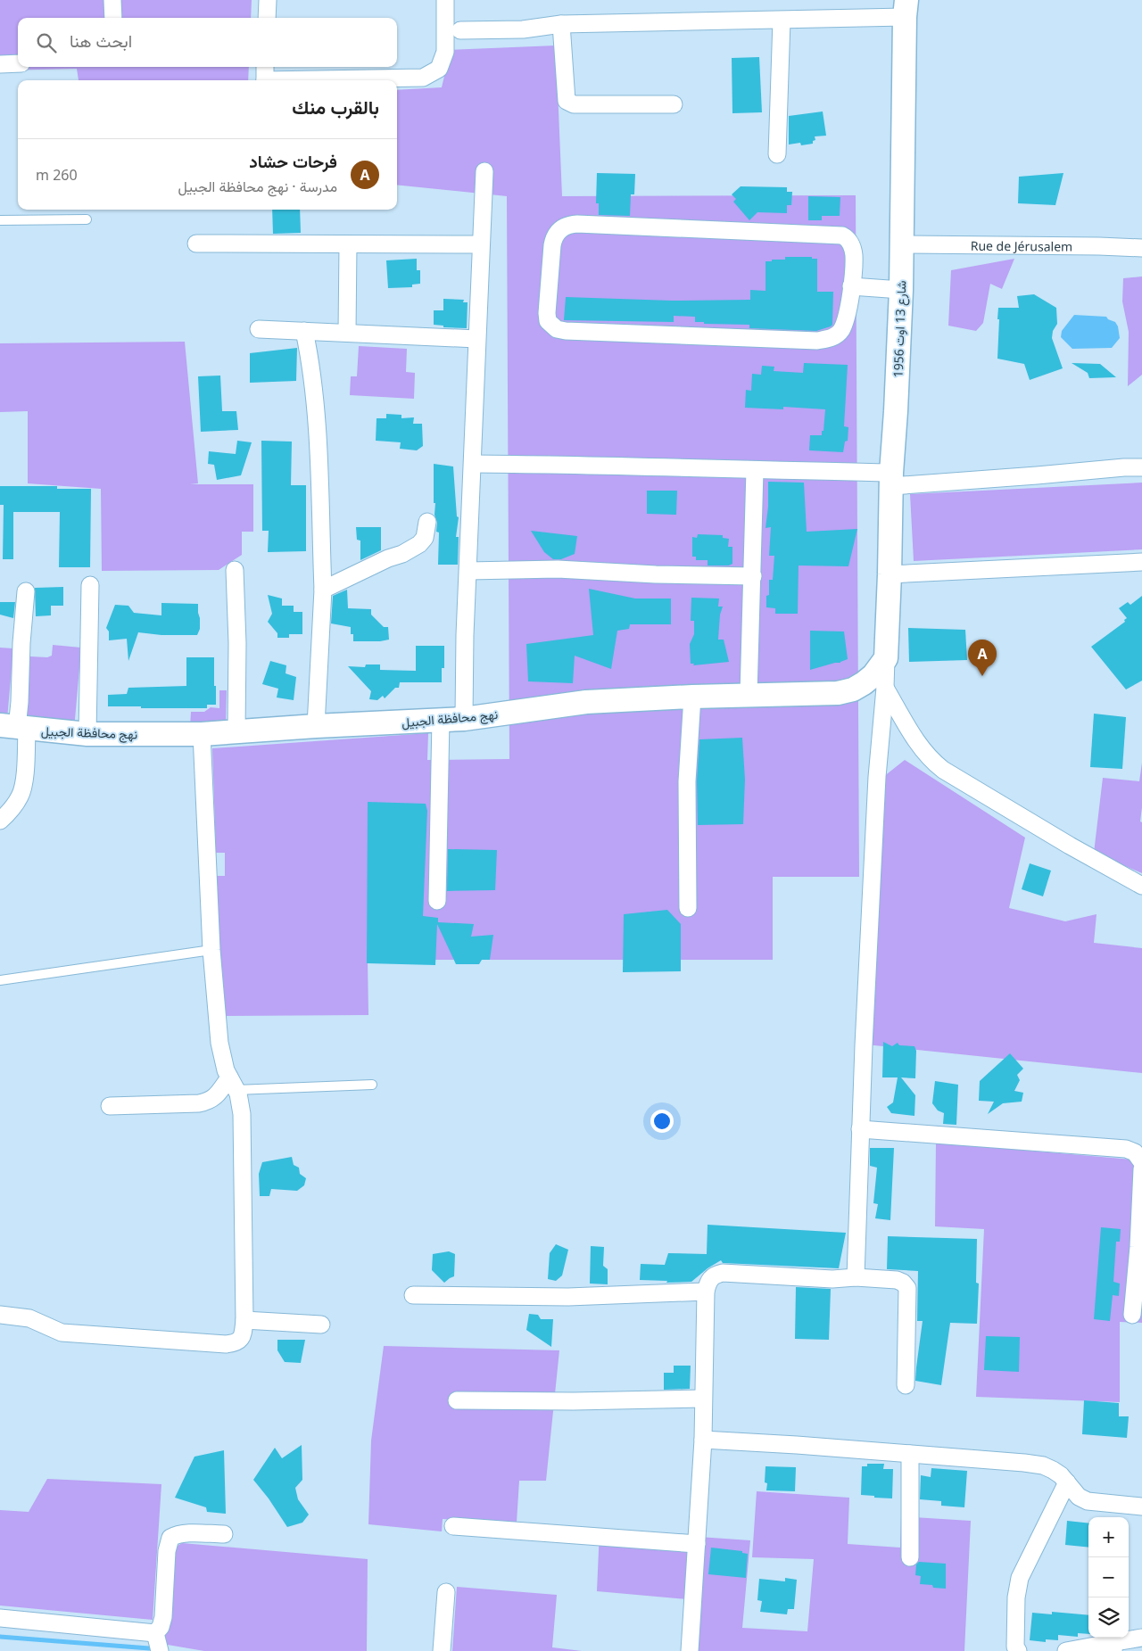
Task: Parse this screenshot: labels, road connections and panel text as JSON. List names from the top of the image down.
{
  "streets": {
    "street": ["Rue de Jérusalem", "شارع 13 اوت 1956", "نهج محافظة الجبيل"]
  },
  "crossings": [
    ["Rue de Jérusalem", "شارع 13 اوت 1956"],
    ["شارع 13 اوت 1956", "نهج محافظة الجبيل"]
  ],
  "page": {
    "search": "ابحث هنا",
    "heading": "بالقرب منك",
    "list": [
      {
        "mark": "A",
        "name": "فرحات حشاد",
        "note": "مدرسة · نهج محافظة الجبيل",
        "value": "260 m"
      }
    ],
    "pins": "A",
    "map_buttons": ["+", "−"]
  }
}
